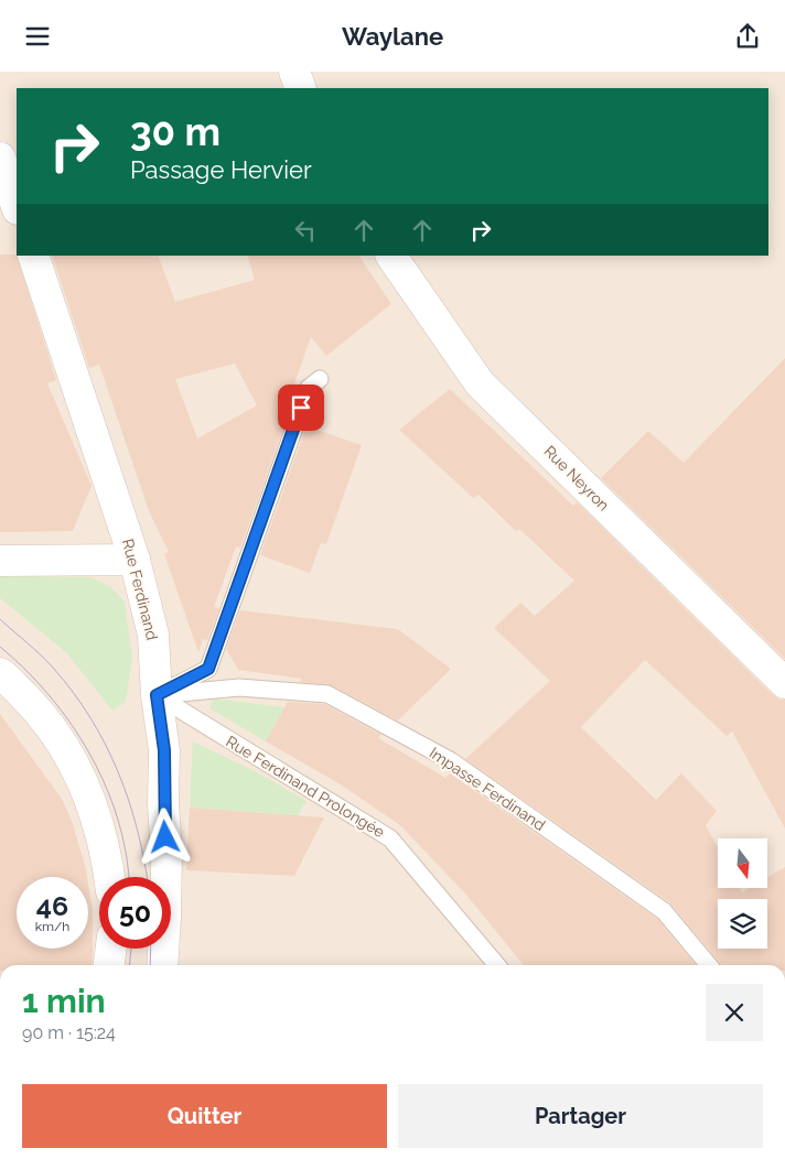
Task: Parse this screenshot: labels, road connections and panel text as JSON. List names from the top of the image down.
{
  "streets": {
    "street": ["Rue Neyron", "Rue Ferdinand"],
    "lane": ["Rue Ferdinand Prolongée", "Impasse Ferdinand"]
  },
  "crossings": [
    ["Rue Ferdinand", "Rue Ferdinand Prolongée"],
    ["Rue Ferdinand", "Impasse Ferdinand"],
    ["Rue Ferdinand Prolongée", "Impasse Ferdinand"]
  ],
  "north": "bottom",
  "page": {
    "header": "Waylane",
    "turn": ["30 m", "Passage Hervier"],
    "speed": "46 km/h",
    "limit": "50",
    "heading": ["1 min", "90 m · 15:24"],
    "buttons": ["Quitter", "Partager"]
  }
}
